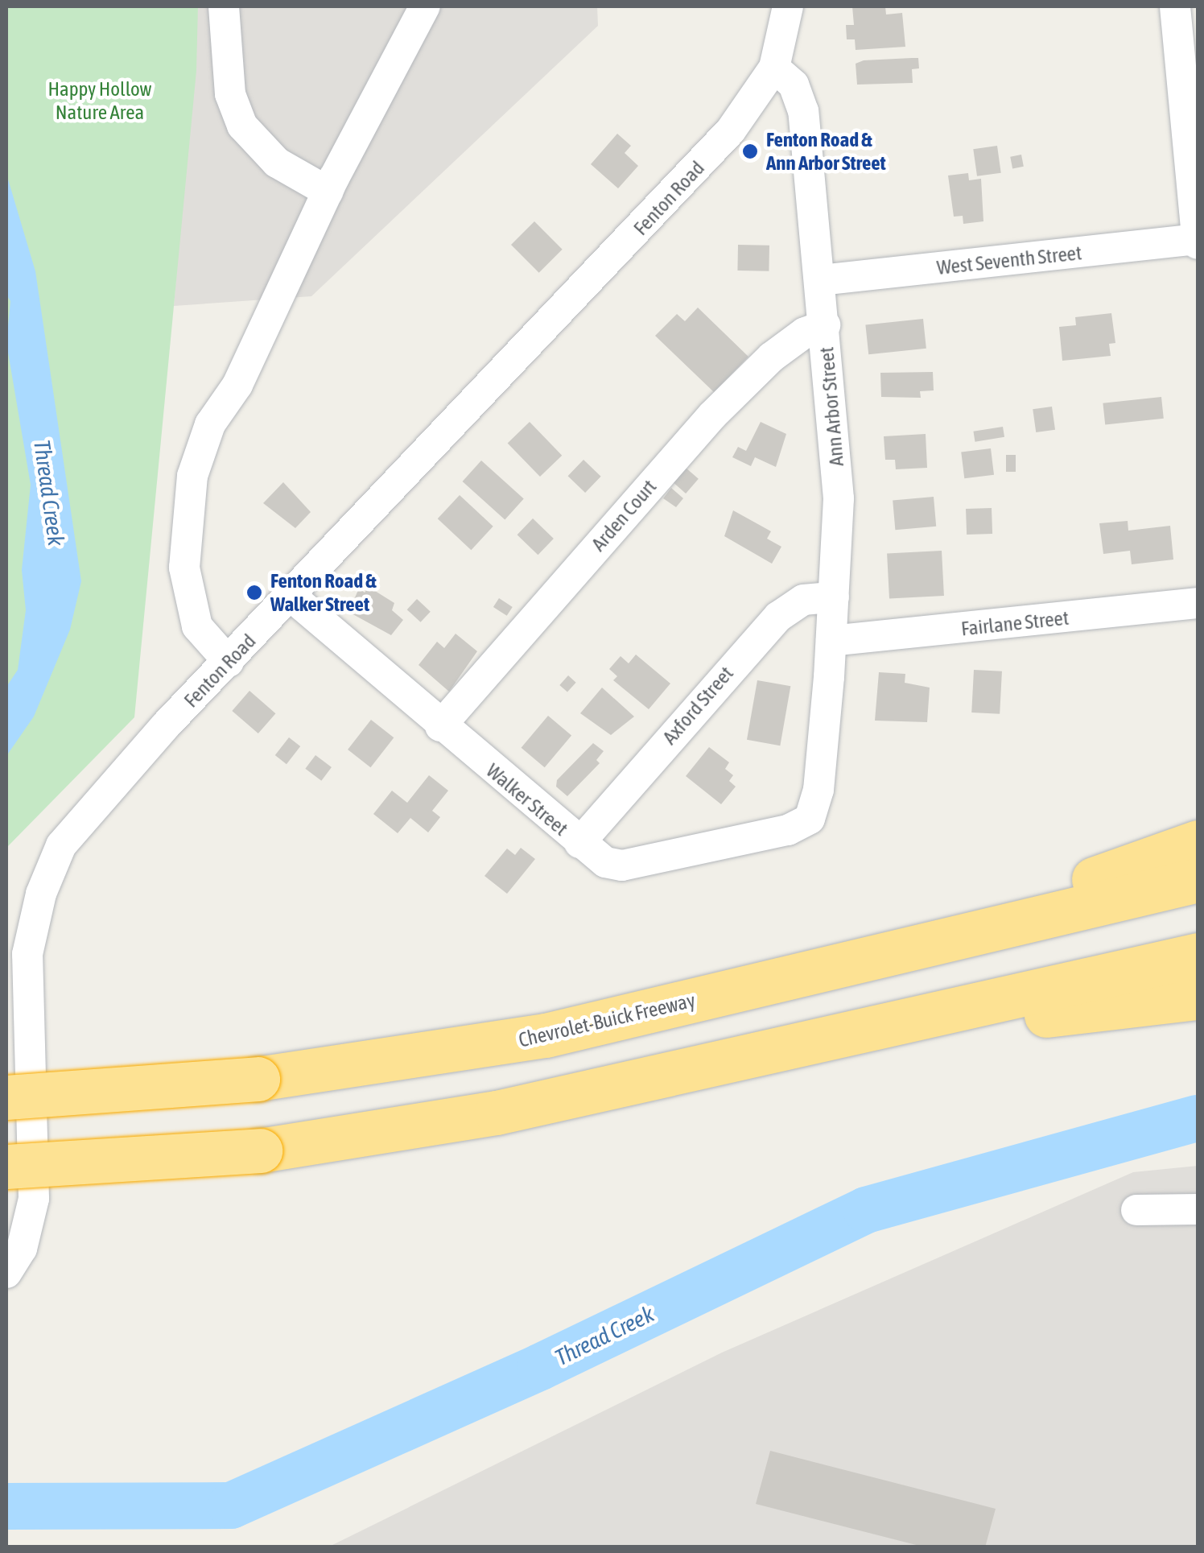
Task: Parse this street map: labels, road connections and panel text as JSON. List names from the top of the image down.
{
  "streets": {
    "highway": ["Chevrolet-Buick Freeway"],
    "street": [
      "Fenton Road",
      "West Seventh Street",
      "Ann Arbor Street",
      "Arden Court",
      "Fairlane Street",
      "Axford Street",
      "Walker Street"
    ]
  },
  "crossings": [
    ["Fenton Road", "Ann Arbor Street"],
    ["Fenton Road", "Walker Street"],
    ["West Seventh Street", "Ann Arbor Street"],
    ["Ann Arbor Street", "Arden Court"],
    ["Ann Arbor Street", "Fairlane Street"],
    ["Ann Arbor Street", "Axford Street"],
    ["Ann Arbor Street", "Walker Street"],
    ["Arden Court", "Walker Street"],
    ["Axford Street", "Walker Street"]
  ],
  "water": ["Thread Creek"],
  "parks": ["Happy Hollow Nature Area"],
  "places": ["Fenton Road & Ann Arbor Street", "Fenton Road & Walker Street"]
}
